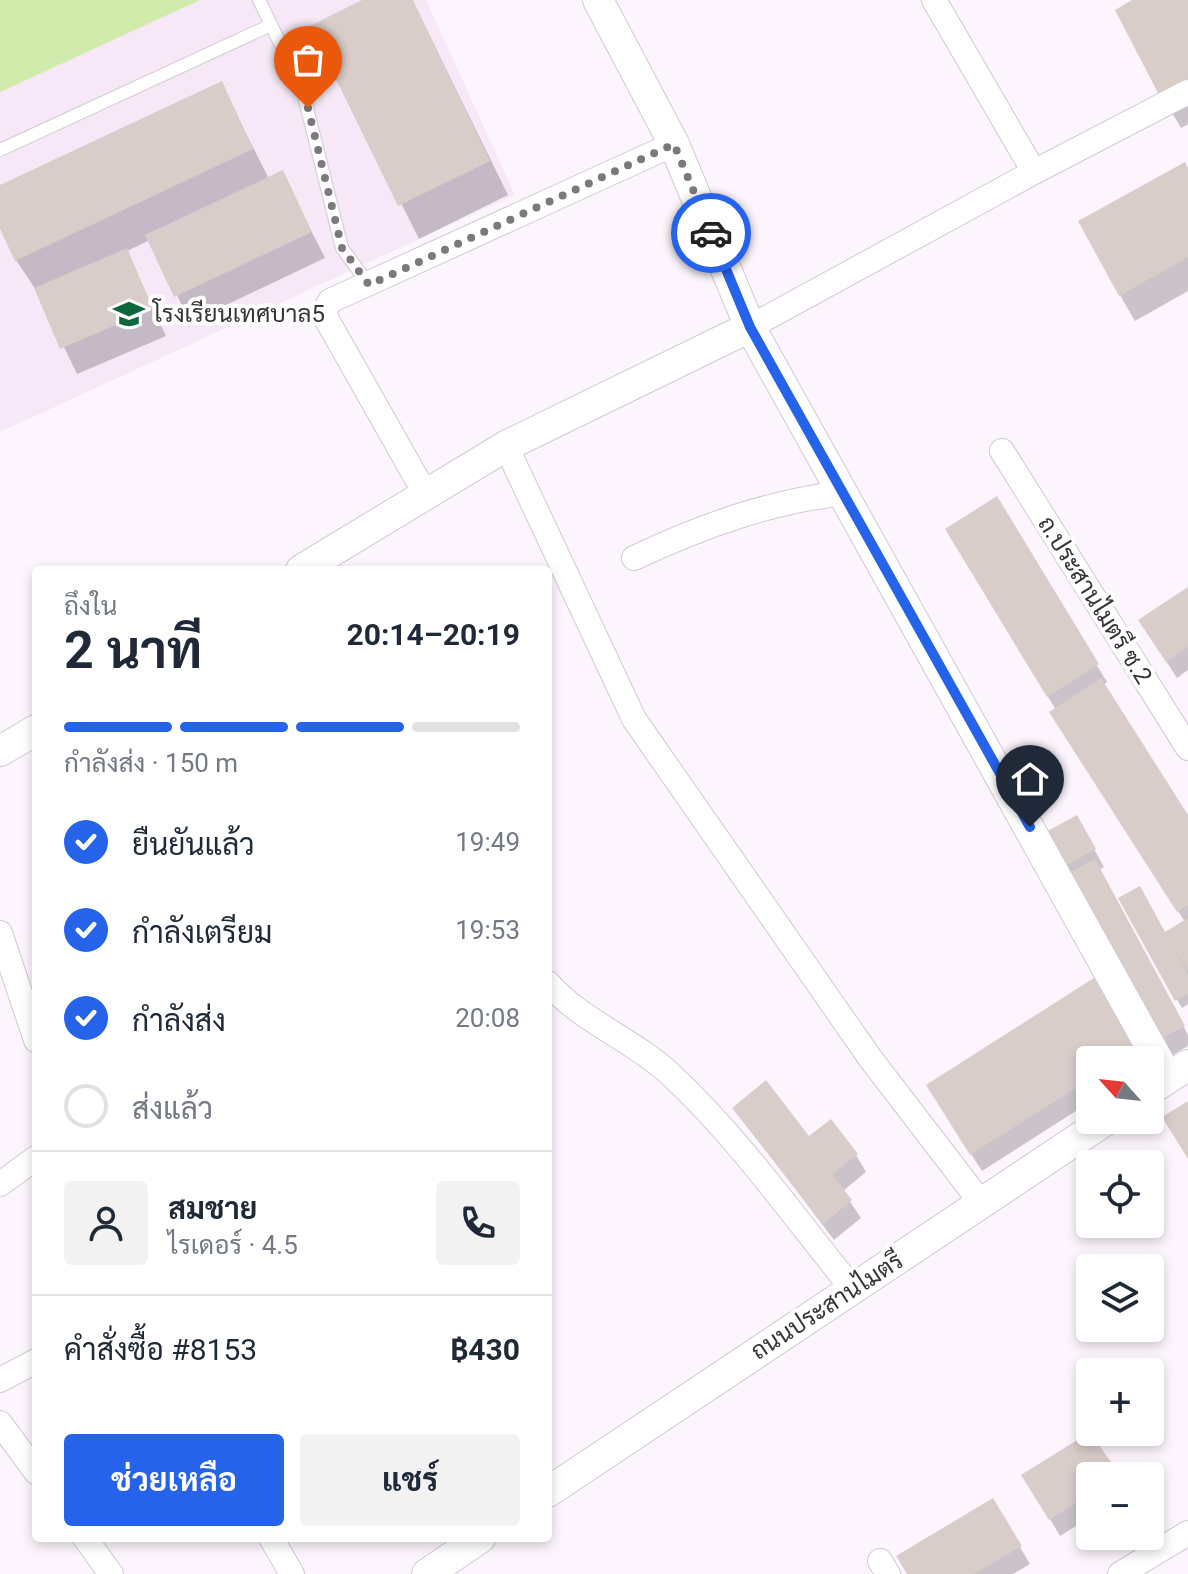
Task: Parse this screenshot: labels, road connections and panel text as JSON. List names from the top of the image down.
{
  "streets": {
    "street": ["ถ.ประสานไมตรี ซ.2", "ถนนประสานไมตรี"]
  },
  "places": {
    "school or university": ["โรงเรียนเทศบาล5"]
  },
  "north": "top left",
  "page": {
    "heading": ["2 นาที", "ถึงใน", "20:14–20:19"],
    "panel": [
      "สมชาย",
      "ไรเดอร์ · 4.5",
      "คำสั่งซื้อ #8153",
      "฿430"
    ],
    "bar": "กำลังส่ง · 150 m",
    "list": [
      ["ยืนยันแล้ว", "19:49"],
      ["กำลังเตรียม", "19:53"],
      ["กำลังส่ง", "20:08"],
      "ส่งแล้ว"
    ],
    "map_buttons": ["+", "−"],
    "buttons": ["ช่วยเหลือ", "แชร์"]
  }
}
